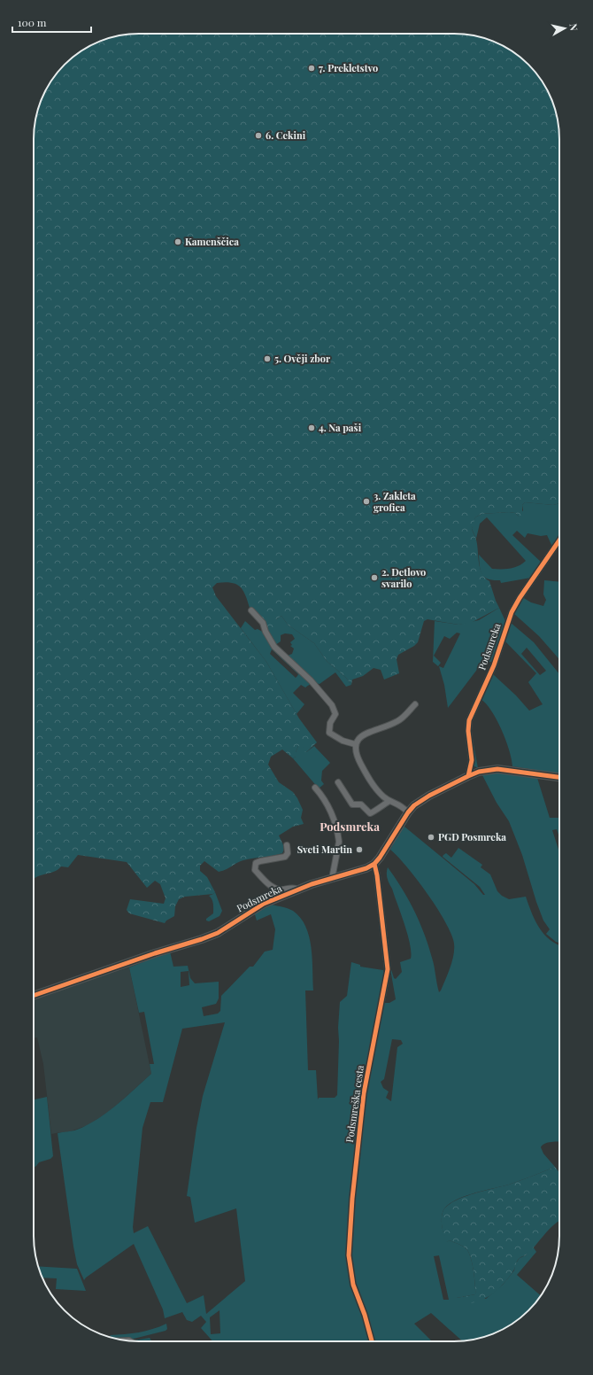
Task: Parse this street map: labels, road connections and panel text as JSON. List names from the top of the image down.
{
  "streets": {
    "street": ["Podsmreka", "Podsmreška cesta"]
  },
  "crossings": [
    ["Podsmreka", "Podsmreška cesta"]
  ],
  "districts": ["Podsmreka"],
  "places": [
    "7. Prekletstvo",
    "6. Cekini",
    "Kamenščica",
    "5. Ovčji zbor",
    "4. Na paši",
    "3. Zakleta grofica",
    "2. Detlovo svarilo",
    "PGD Posmreka",
    "Sveti Martin"
  ],
  "scale_bar": "100 m",
  "north": "right"
}
